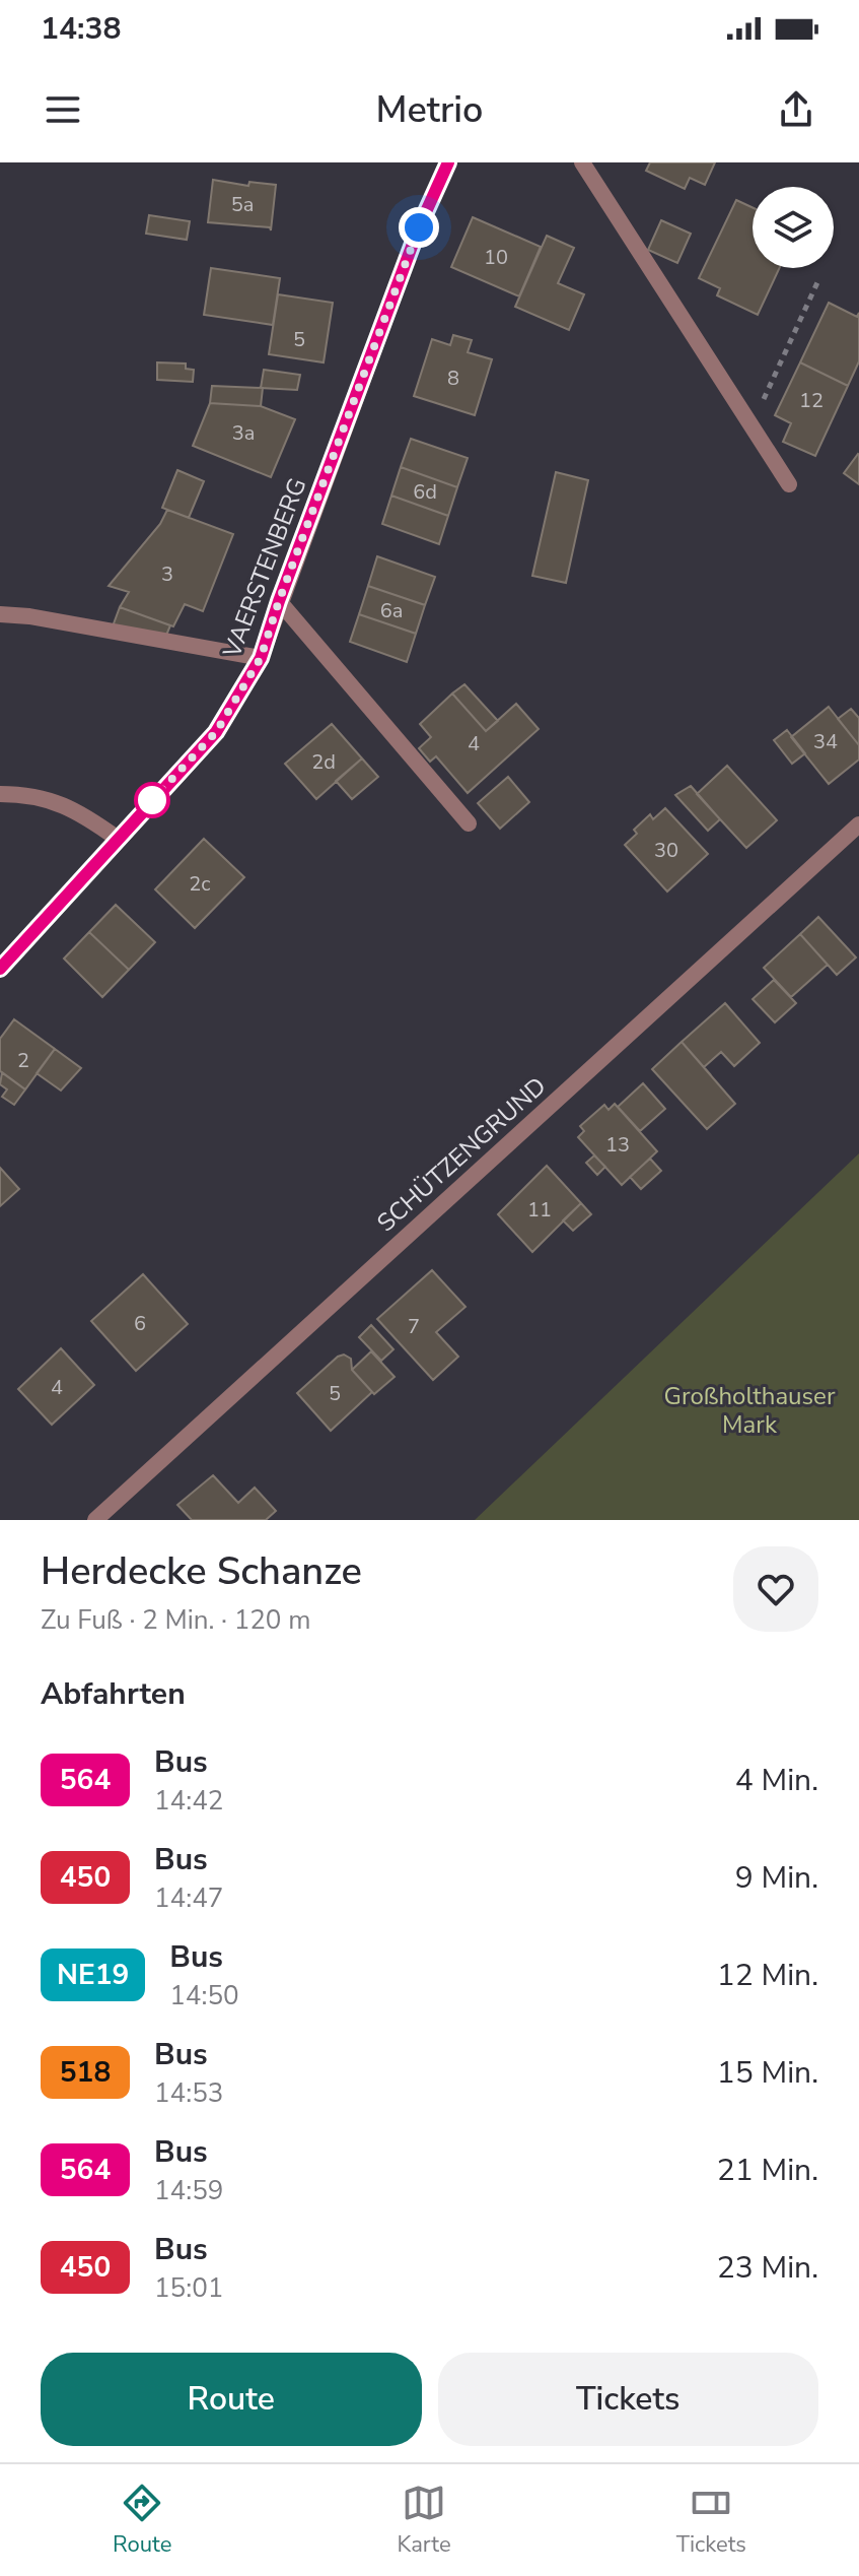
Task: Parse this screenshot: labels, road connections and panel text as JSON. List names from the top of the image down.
{
  "streets": {
    "street": ["VAERSTENBERG", "SCHÜTZENGRUND"]
  },
  "parks": ["Großholthauser Mark"],
  "lines": ["bus line 564"],
  "house_numbers": [
    "5a",
    "10",
    "5",
    "8",
    "12",
    "3a",
    "6d",
    "3",
    "6a",
    "34",
    "4",
    "2d",
    "30",
    "2c",
    "2",
    "13",
    "11",
    "6",
    "7",
    "4",
    "5"
  ],
  "page": {
    "status": "14:38",
    "header": "Metrio",
    "heading": [
      ["Herdecke Schanze", "Zu Fuß · 2 Min. · 120 m"],
      "Abfahrten"
    ],
    "list": [
      {
        "mark": "564",
        "name": "Bus",
        "note": "14:42",
        "value": "4 Min."
      },
      {
        "mark": "450",
        "name": "Bus",
        "note": "14:47",
        "value": "9 Min."
      },
      {
        "mark": "NE19",
        "name": "Bus",
        "note": "14:50",
        "value": "12 Min."
      },
      {
        "mark": "518",
        "name": "Bus",
        "note": "14:53",
        "value": "15 Min."
      },
      {
        "mark": "564",
        "name": "Bus",
        "note": "14:59",
        "value": "21 Min."
      },
      {
        "mark": "450",
        "name": "Bus",
        "note": "15:01",
        "value": "23 Min."
      }
    ],
    "buttons": ["Route", "Tickets"],
    "tabs": ["Route", "Karte", "Tickets"]
  }
}
